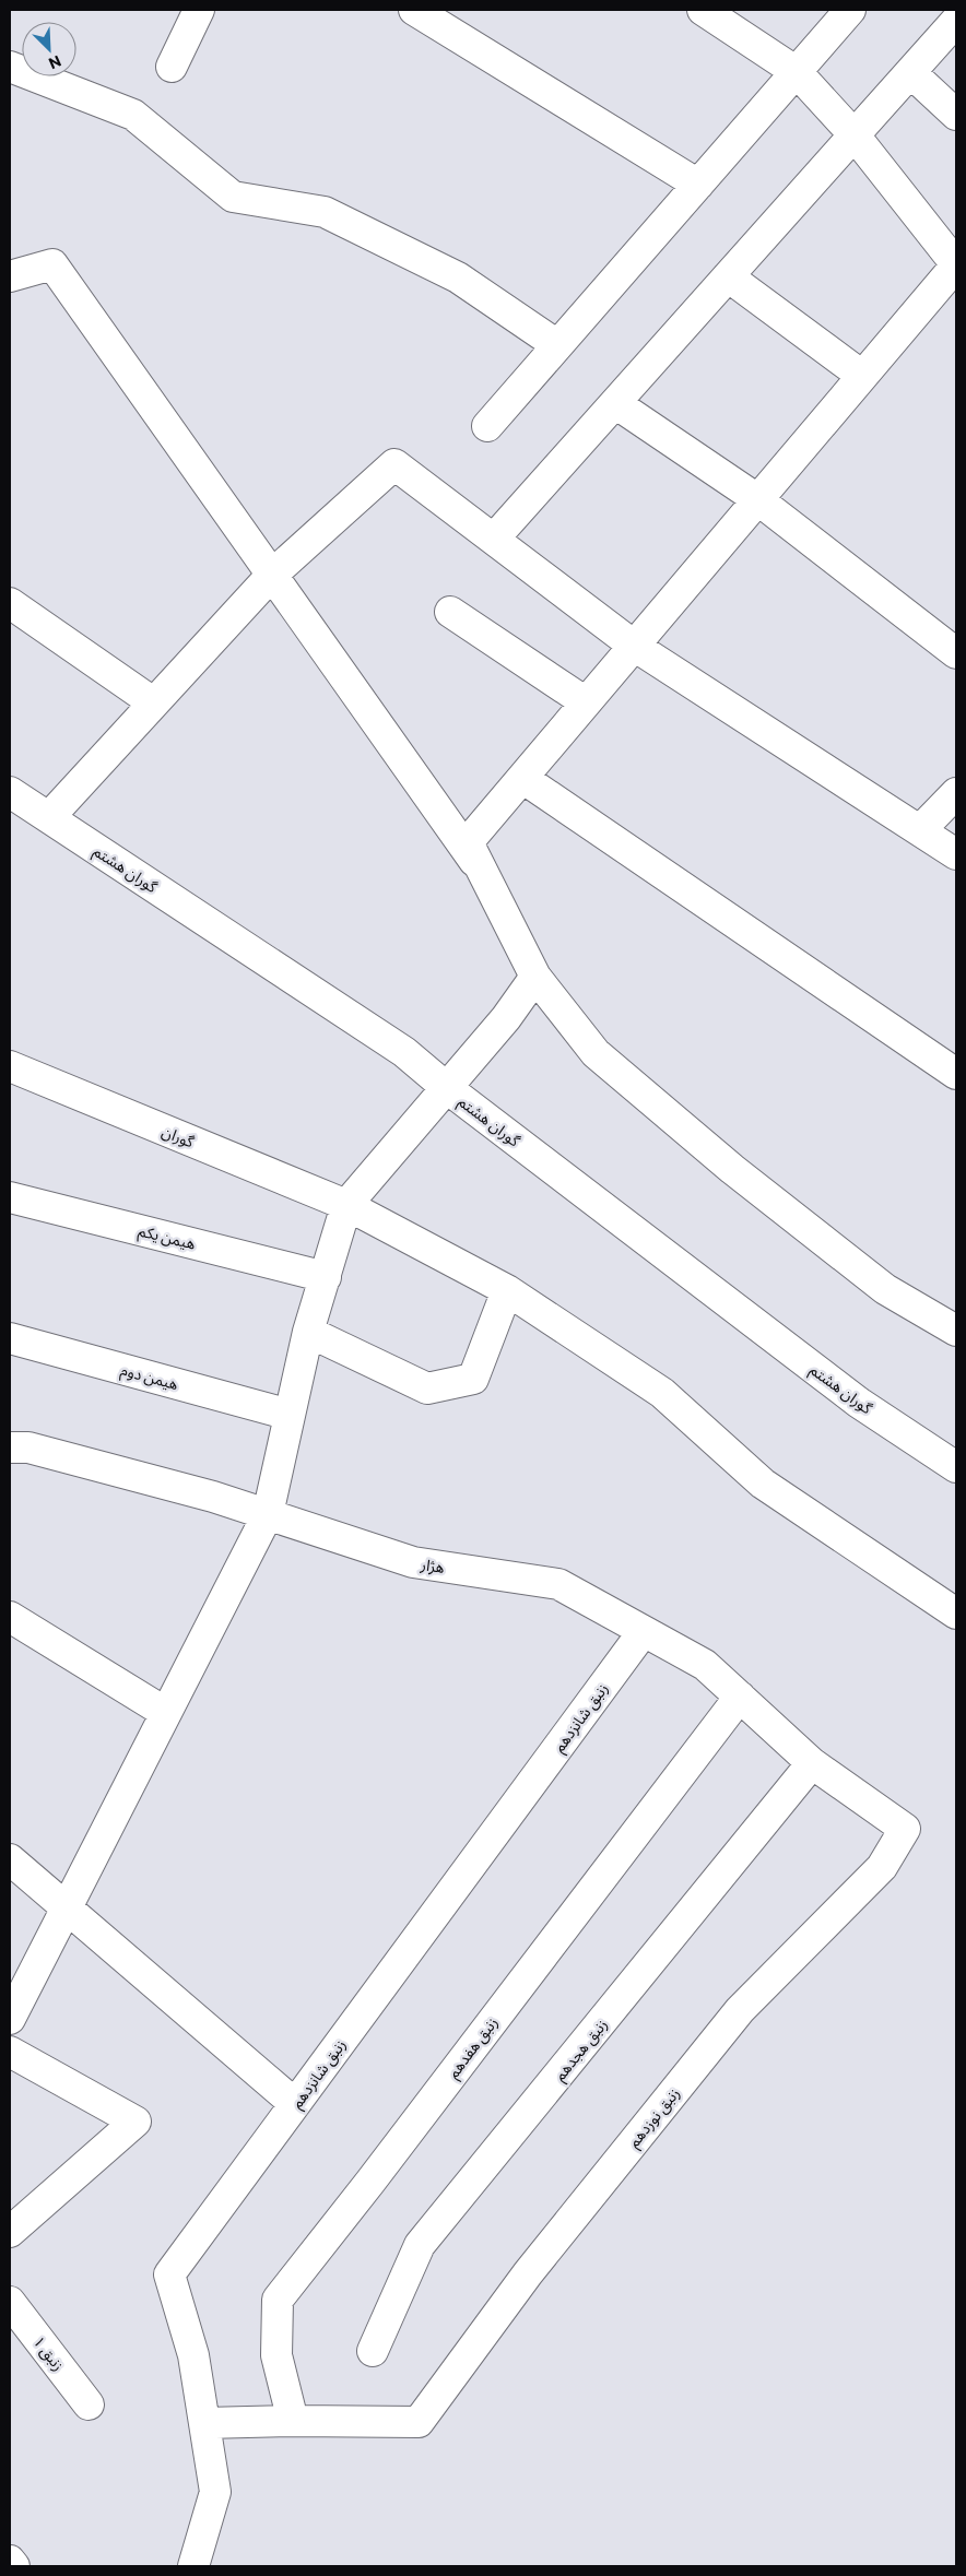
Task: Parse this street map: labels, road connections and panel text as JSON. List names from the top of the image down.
{
  "streets": {
    "street": [
      "گوران هشتم",
      "گوران",
      "هیمن یکم",
      "هیمن دوم",
      "هژار",
      "زنبق شانزدهم",
      "زنبق هفدهم",
      "زنبق هجدهم",
      "زنبق نوزدهم",
      "زنبق ۱"
    ]
  },
  "crossings": [
    ["هژار", "زنبق شانزدهم"],
    ["هژار", "زنبق هفدهم"],
    ["هژار", "زنبق هجدهم"],
    ["هژار", "زنبق نوزدهم"],
    ["زنبق هفدهم", "زنبق نوزدهم"]
  ],
  "north": "bottom right"
}
